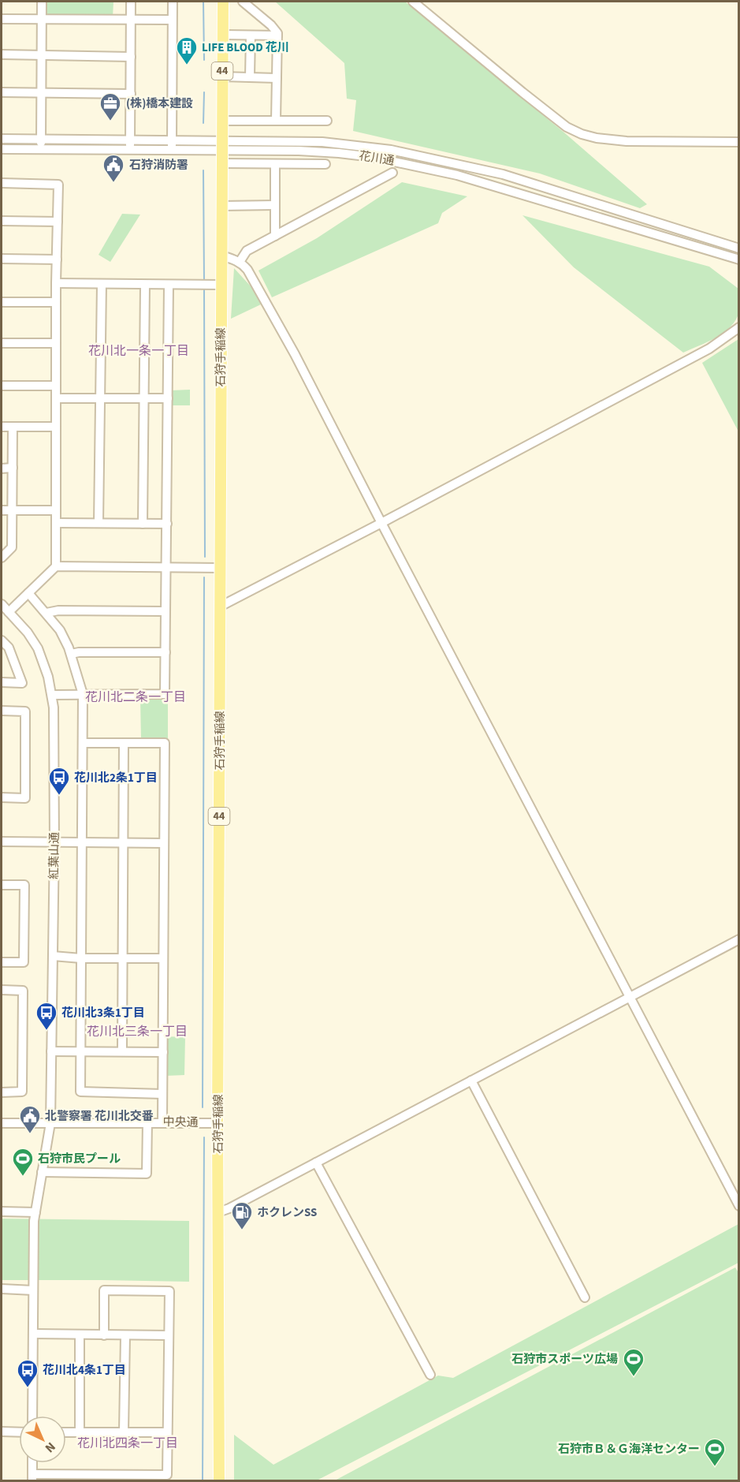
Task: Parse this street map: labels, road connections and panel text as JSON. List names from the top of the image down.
{
  "streets": {
    "main road": ["44", "石狩手稲線"],
    "street": ["花川通", "紅葉山通", "中央通"]
  },
  "crossings": [
    ["花川通", "石狩手稲線"],
    ["石狩手稲線", "中央通"],
    ["紅葉山通", "中央通"]
  ],
  "districts": [
    "花川北一条一丁目",
    "花川北二条一丁目",
    "花川北三条一丁目",
    "花川北四条一丁目"
  ],
  "places": {
    "building": ["LIFE BLOOD 花川"],
    "office": ["(株)橋本建設"],
    "public building": ["石狩消防署", "北警察署 花川北交番"],
    "bus stop": ["花川北2条1丁目", "花川北3条1丁目", "花川北4条1丁目"],
    "sports": ["石狩市民プール", "石狩市スポーツ広場", "石狩市Ｂ＆Ｇ海洋センター"],
    "fuel station": ["ホクレンSS"]
  },
  "north": "bottom right"
}
